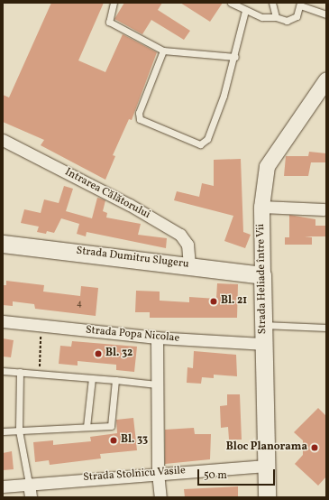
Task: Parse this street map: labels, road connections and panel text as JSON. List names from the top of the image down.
{
  "streets": {
    "main road": ["Strada Dumitru Slugeru", "Strada Heliade între Vii"],
    "street": ["Intrarea Călătorului", "Strada Popa Nicolae", "Strada Stolnicu Vasile"]
  },
  "crossings": [
    ["Intrarea Călătorului", "Strada Dumitru Slugeru"],
    ["Strada Dumitru Slugeru", "Strada Heliade între Vii"],
    ["Strada Heliade între Vii", "Strada Popa Nicolae"],
    ["Strada Heliade între Vii", "Strada Stolnicu Vasile"]
  ],
  "places": [
    "Bl. 21",
    "Bl. 32",
    "Bl. 33",
    "Bloc Planorama"
  ],
  "house_numbers": ["4"],
  "scale_bar": "50 m"
}
